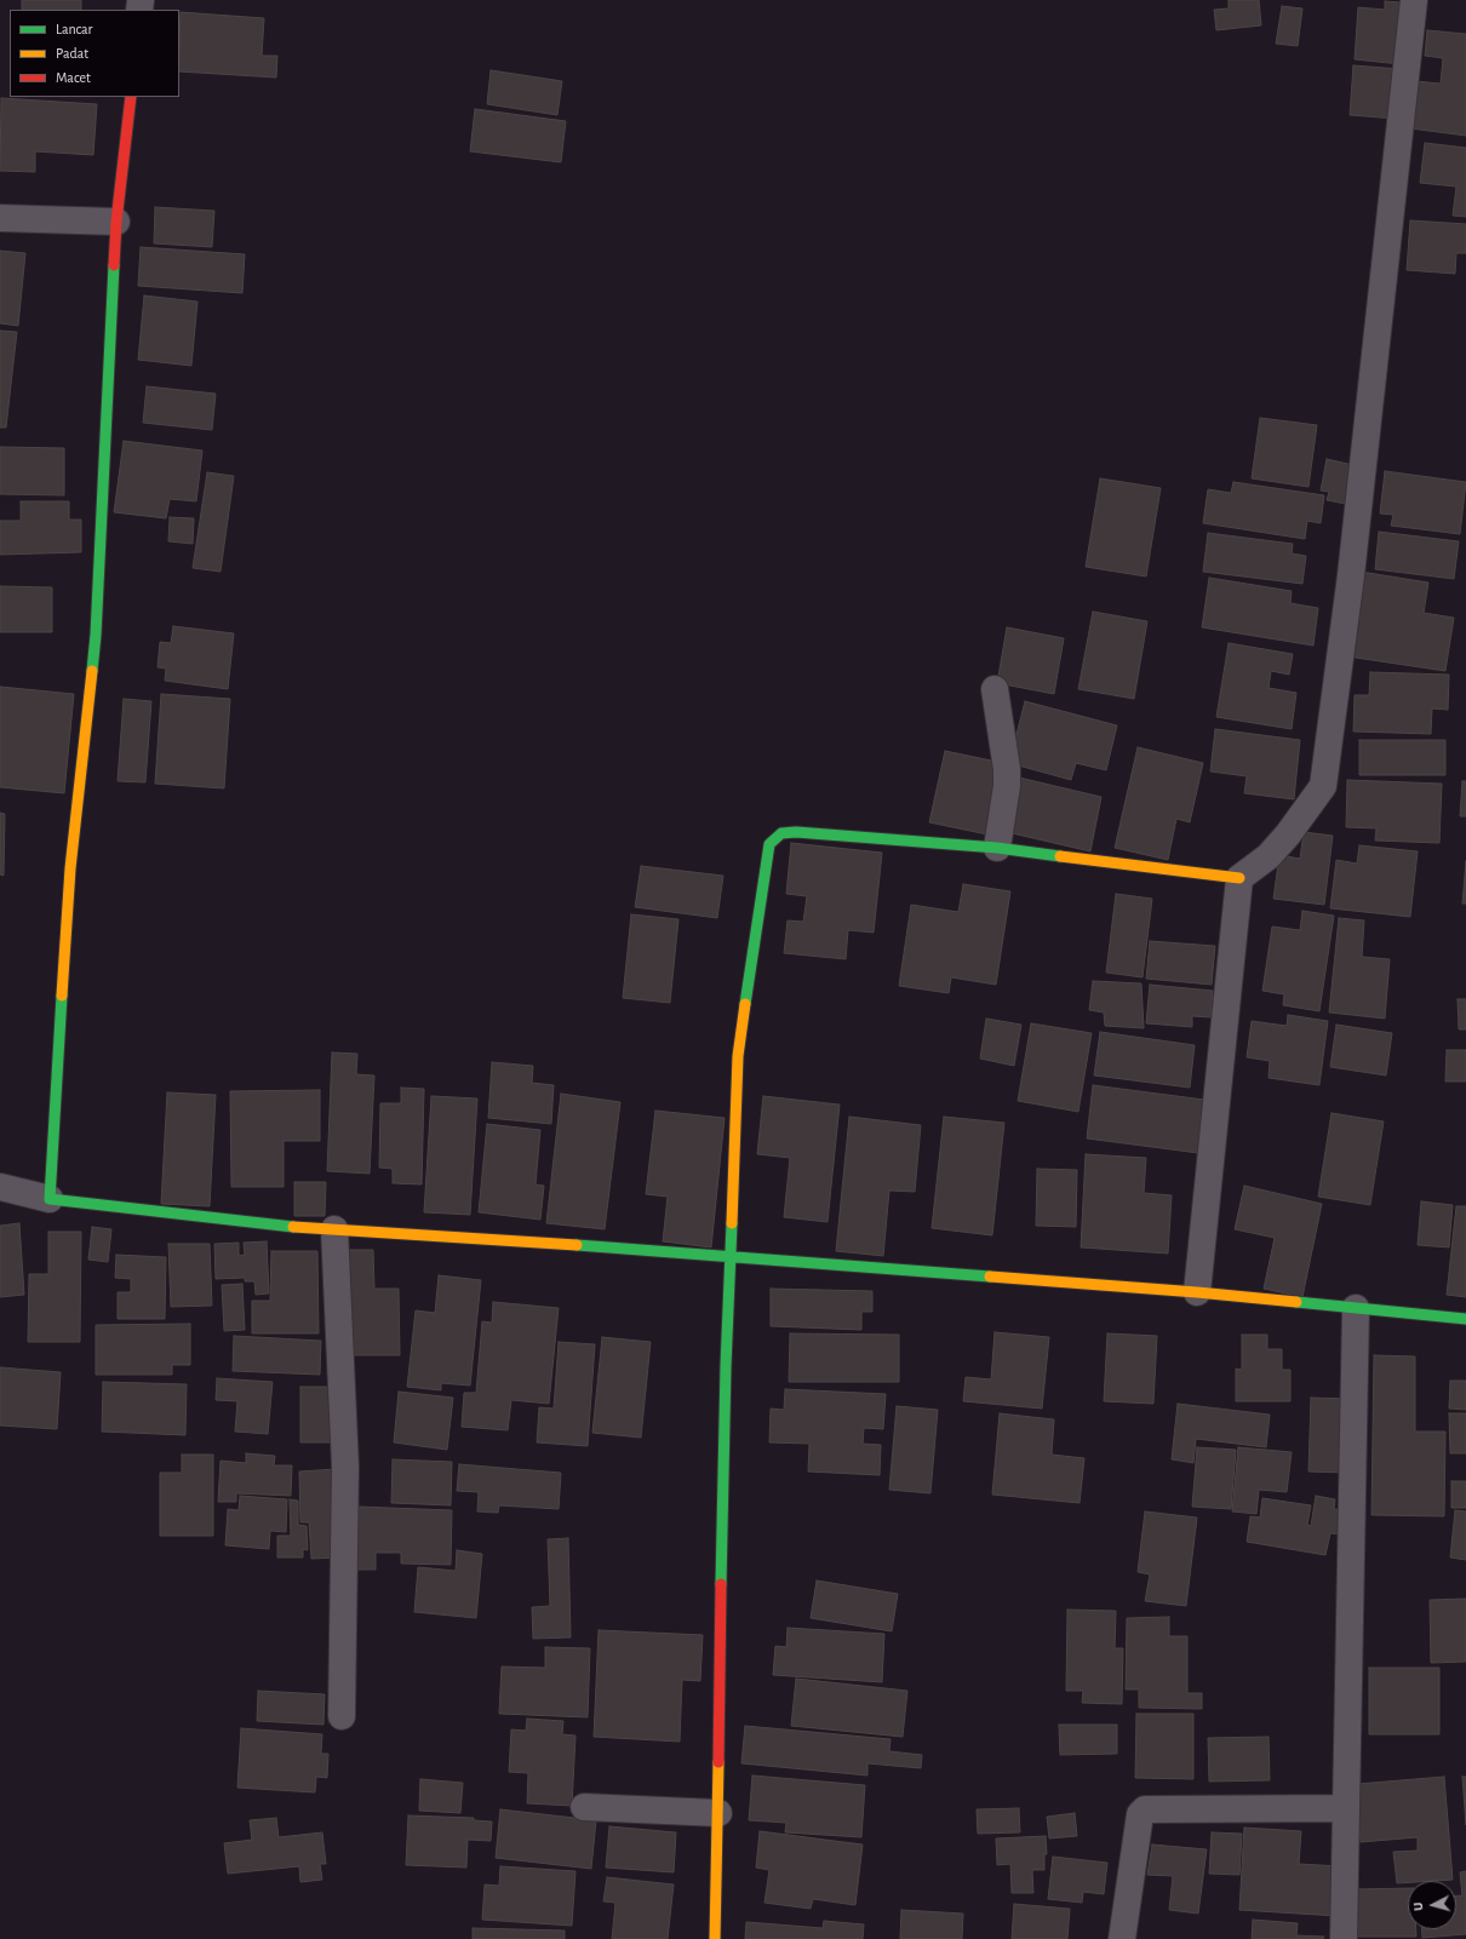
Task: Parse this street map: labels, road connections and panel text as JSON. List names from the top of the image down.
{
  "legend": ["Lancar", "Padat", "Macet"],
  "north": "left"
}
